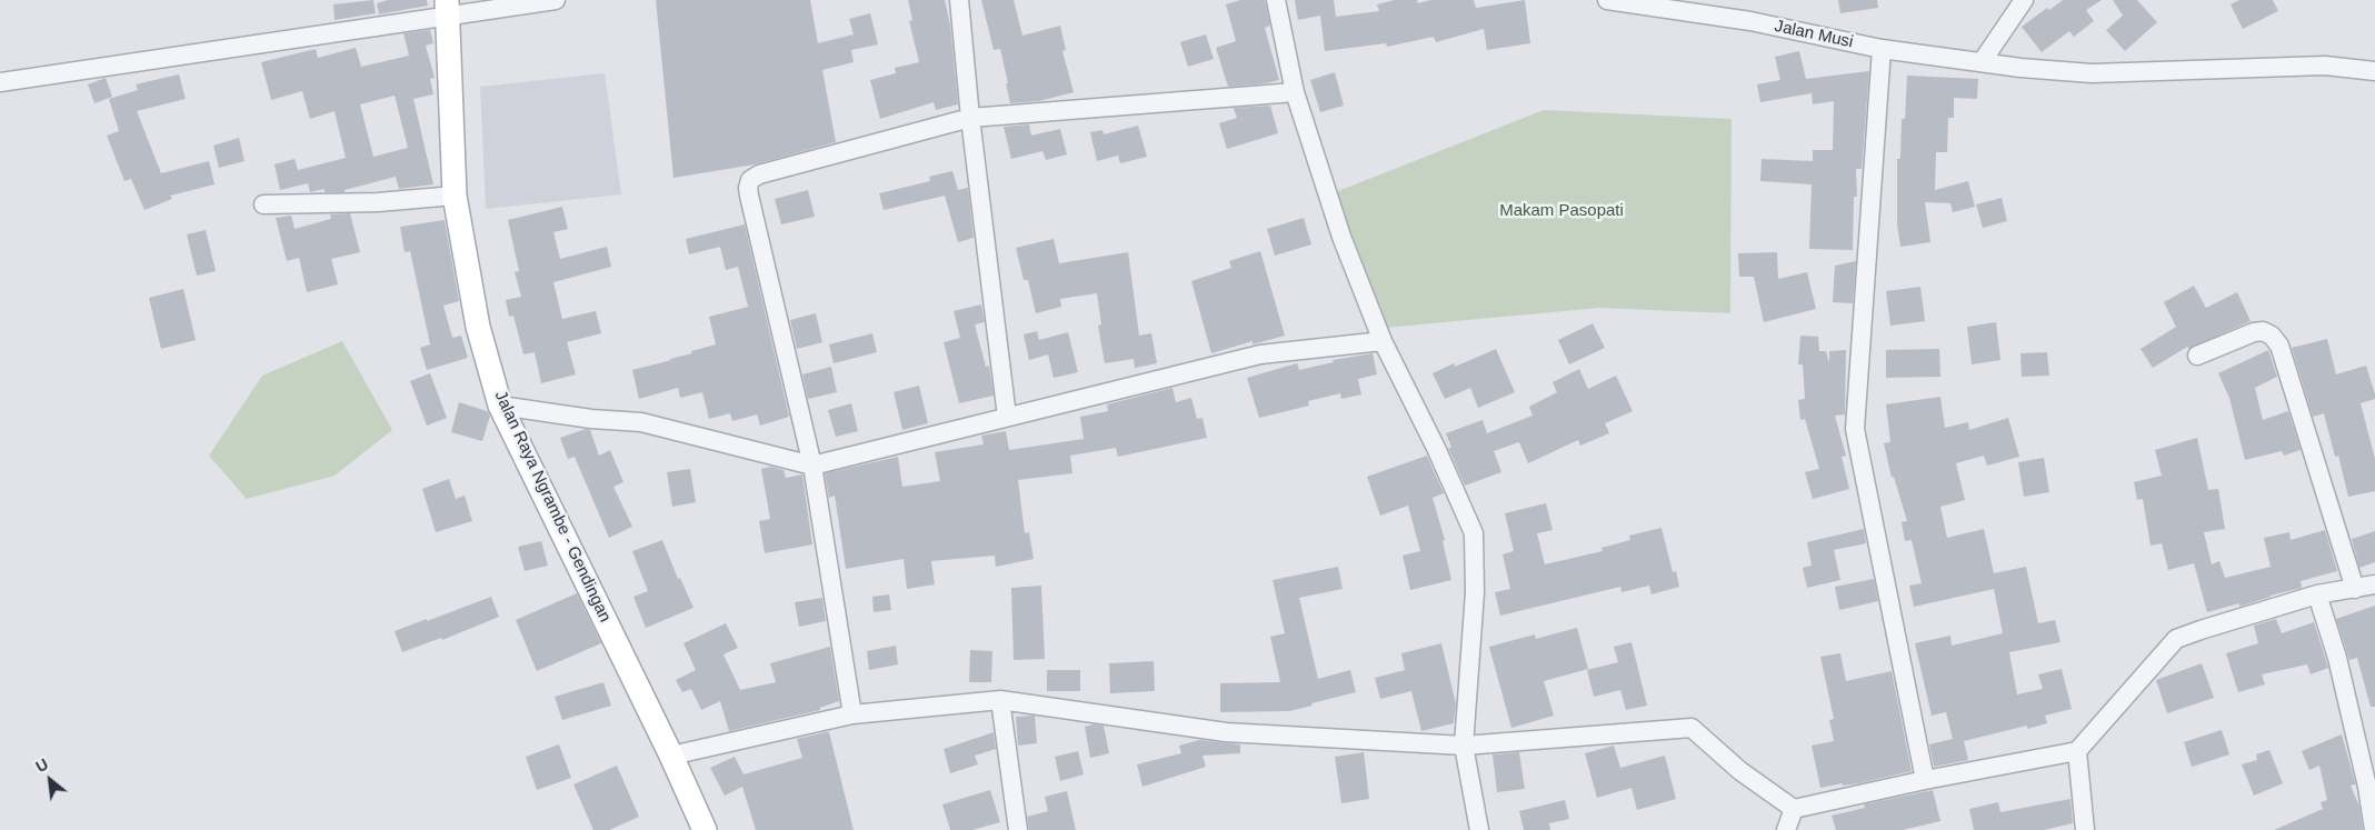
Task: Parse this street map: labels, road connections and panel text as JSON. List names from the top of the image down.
{
  "streets": {
    "main road": ["Jalan Raya Ngrambe - Gendingan"],
    "street": ["Jalan Musi"]
  },
  "parks": ["Makam Pasopati"],
  "north": "top left"
}
